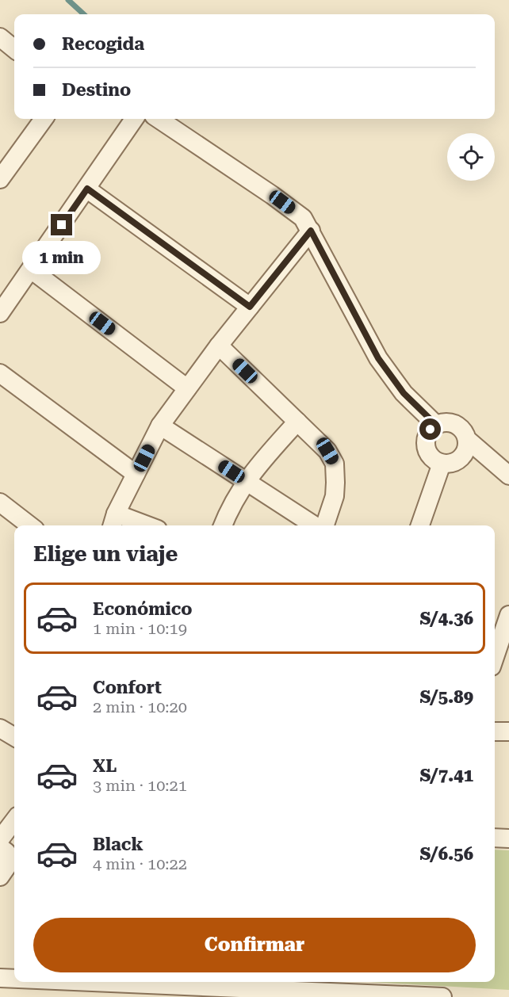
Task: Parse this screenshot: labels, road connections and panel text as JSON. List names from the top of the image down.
{
  "page": {
    "banner": ["Recogida", "Destino"],
    "bubble": "1 min",
    "heading": "Elige un viaje",
    "list": [
      {
        "name": "Económico",
        "note": "1 min · 10:19",
        "value": "S/4.36"
      },
      {
        "name": "Confort",
        "note": "2 min · 10:20",
        "value": "S/5.89"
      },
      {
        "name": "XL",
        "note": "3 min · 10:21",
        "value": "S/7.41"
      },
      {
        "name": "Black",
        "note": "4 min · 10:22",
        "value": "S/6.56"
      }
    ],
    "buttons": "Confirmar"
  }
}
